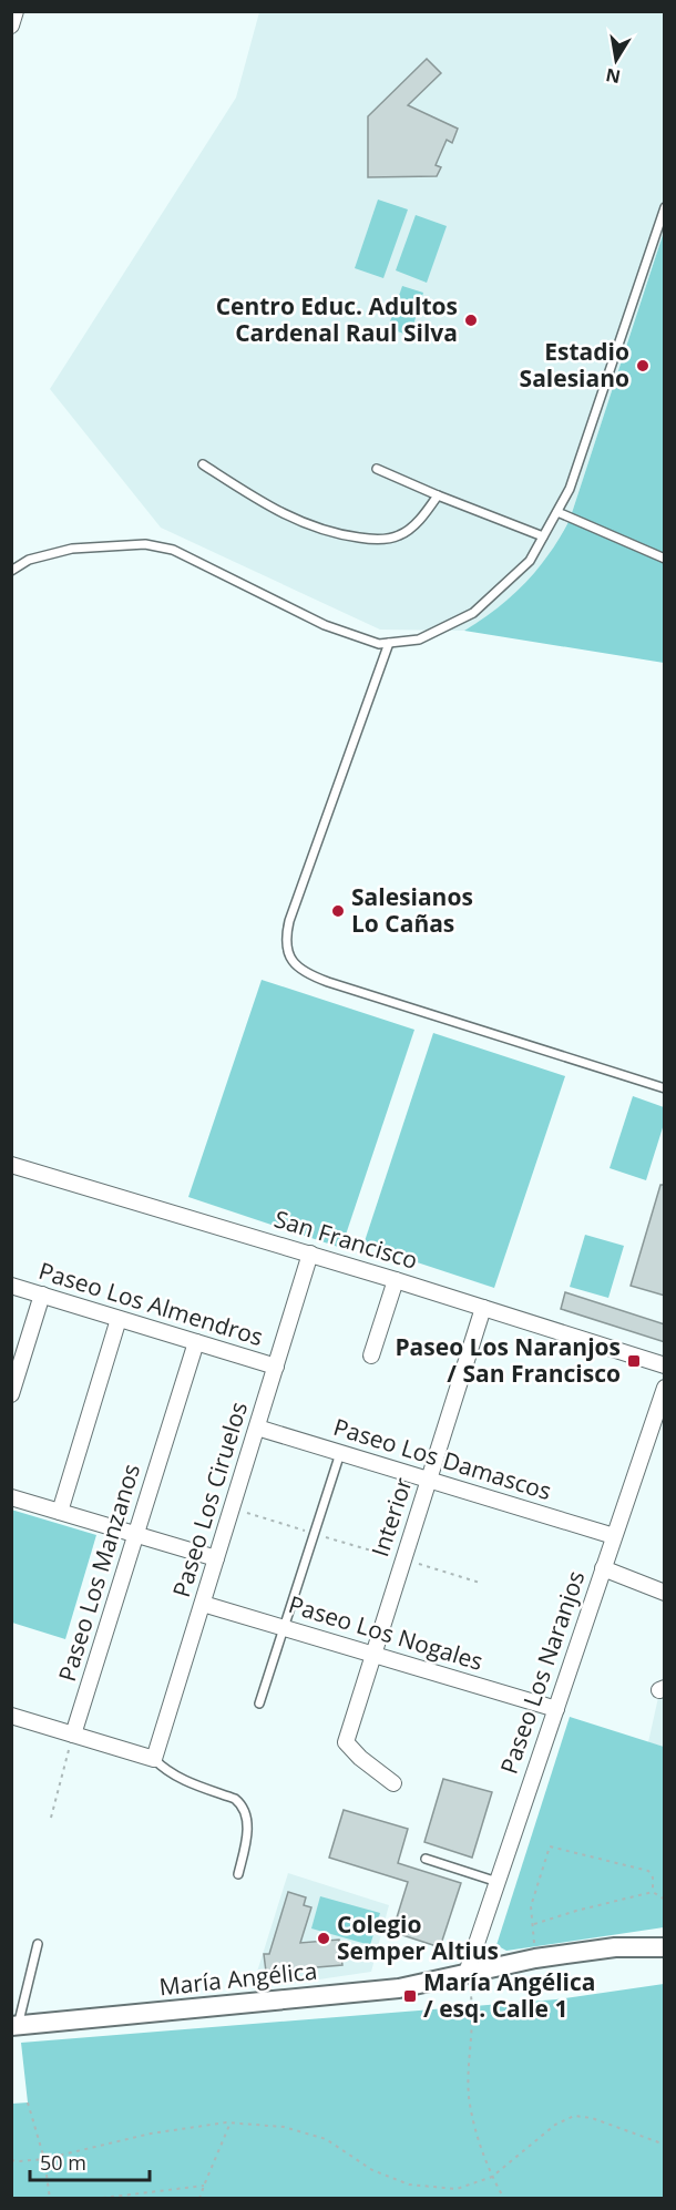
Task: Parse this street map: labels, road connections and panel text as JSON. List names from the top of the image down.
{
  "streets": {
    "street": [
      "San Francisco",
      "Paseo Los Almendros",
      "Paseo Los Damascos",
      "Paseo Los Ciruelos",
      "Interior",
      "Paseo Los Manzanos",
      "Paseo Los Nogales",
      "Paseo Los Naranjos",
      "María Angélica"
    ]
  },
  "crossings": [
    ["San Francisco", "Paseo Los Ciruelos"],
    ["San Francisco", "Interior"],
    ["Paseo Los Almendros", "Paseo Los Ciruelos"],
    ["Paseo Los Almendros", "Paseo Los Manzanos"],
    ["Paseo Los Damascos", "Paseo Los Ciruelos"],
    ["Paseo Los Damascos", "Interior"],
    ["Paseo Los Damascos", "Paseo Los Naranjos"],
    ["Paseo Los Ciruelos", "Paseo Los Nogales"],
    ["Interior", "Paseo Los Nogales"],
    ["Paseo Los Nogales", "Paseo Los Naranjos"],
    ["Paseo Los Naranjos", "María Angélica"]
  ],
  "places": {
    "other": [
      "Centro Educ. Adultos Cardenal Raul Silva",
      "Estadio Salesiano",
      "Salesianos Lo Cañas",
      "Colegio Semper Altius"
    ],
    "transit": ["Paseo Los Naranjos / San Francisco", "María Angélica / esq. Calle 1"]
  },
  "scale_bar": "50 m",
  "north": "bottom"
}
